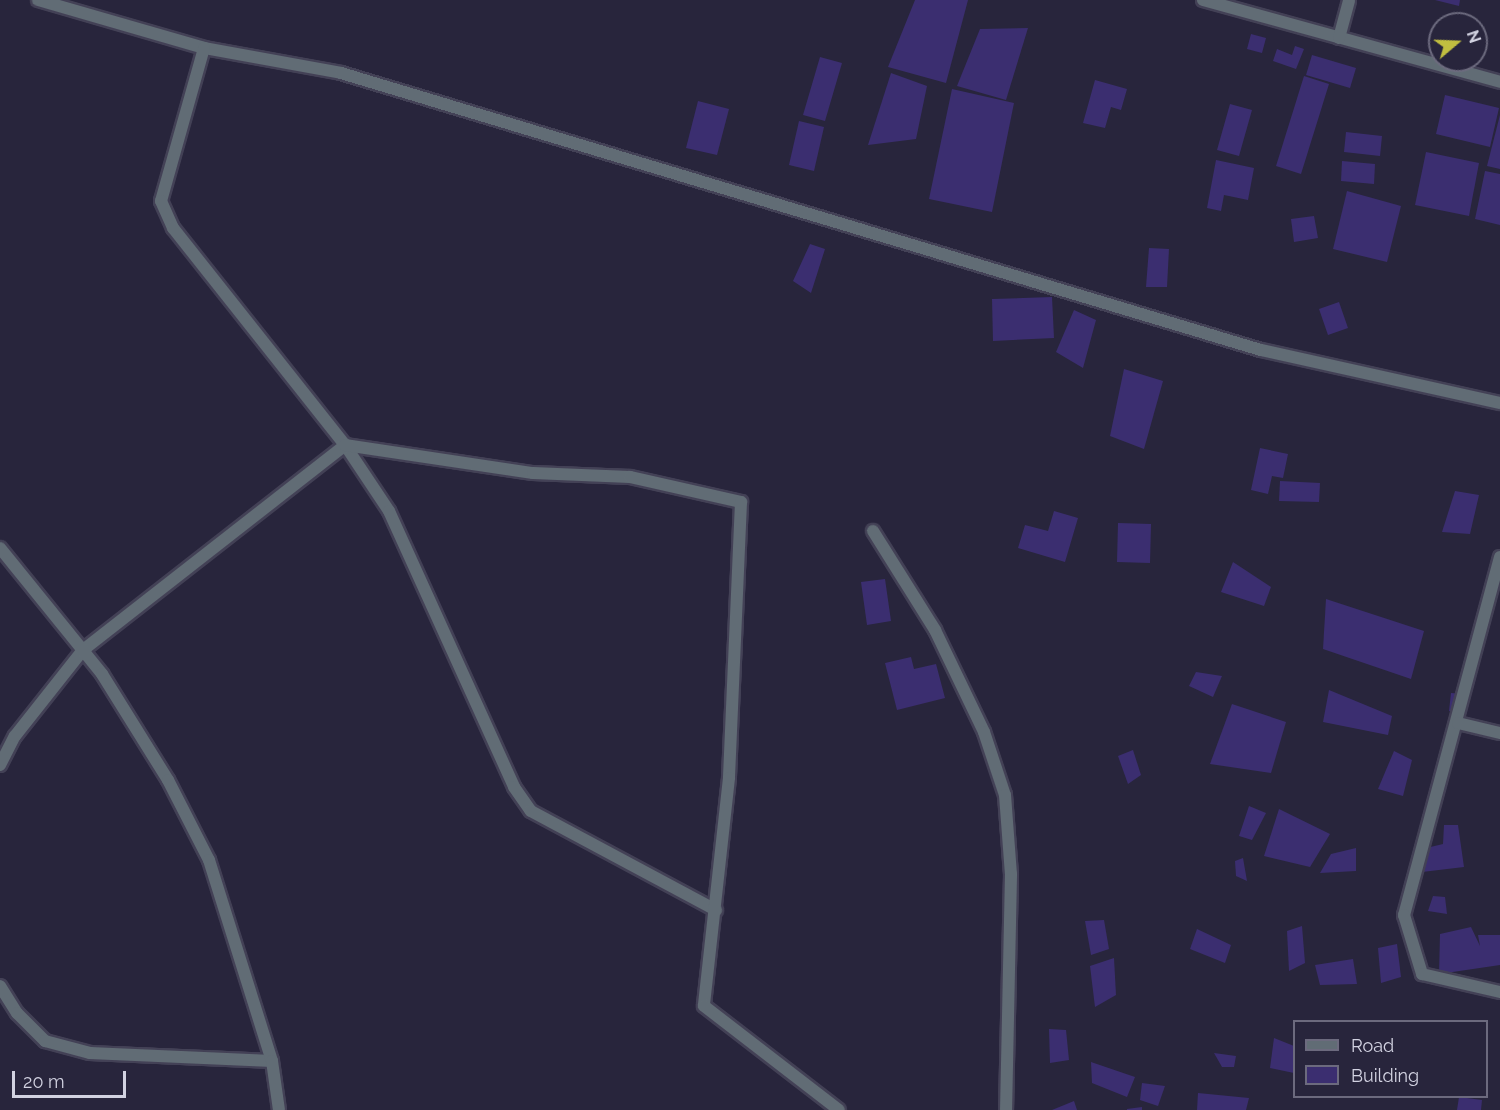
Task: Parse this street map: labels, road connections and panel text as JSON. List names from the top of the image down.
{
  "legend": ["Road", "Building"],
  "scale_bar": "20 m",
  "north": "right"
}
